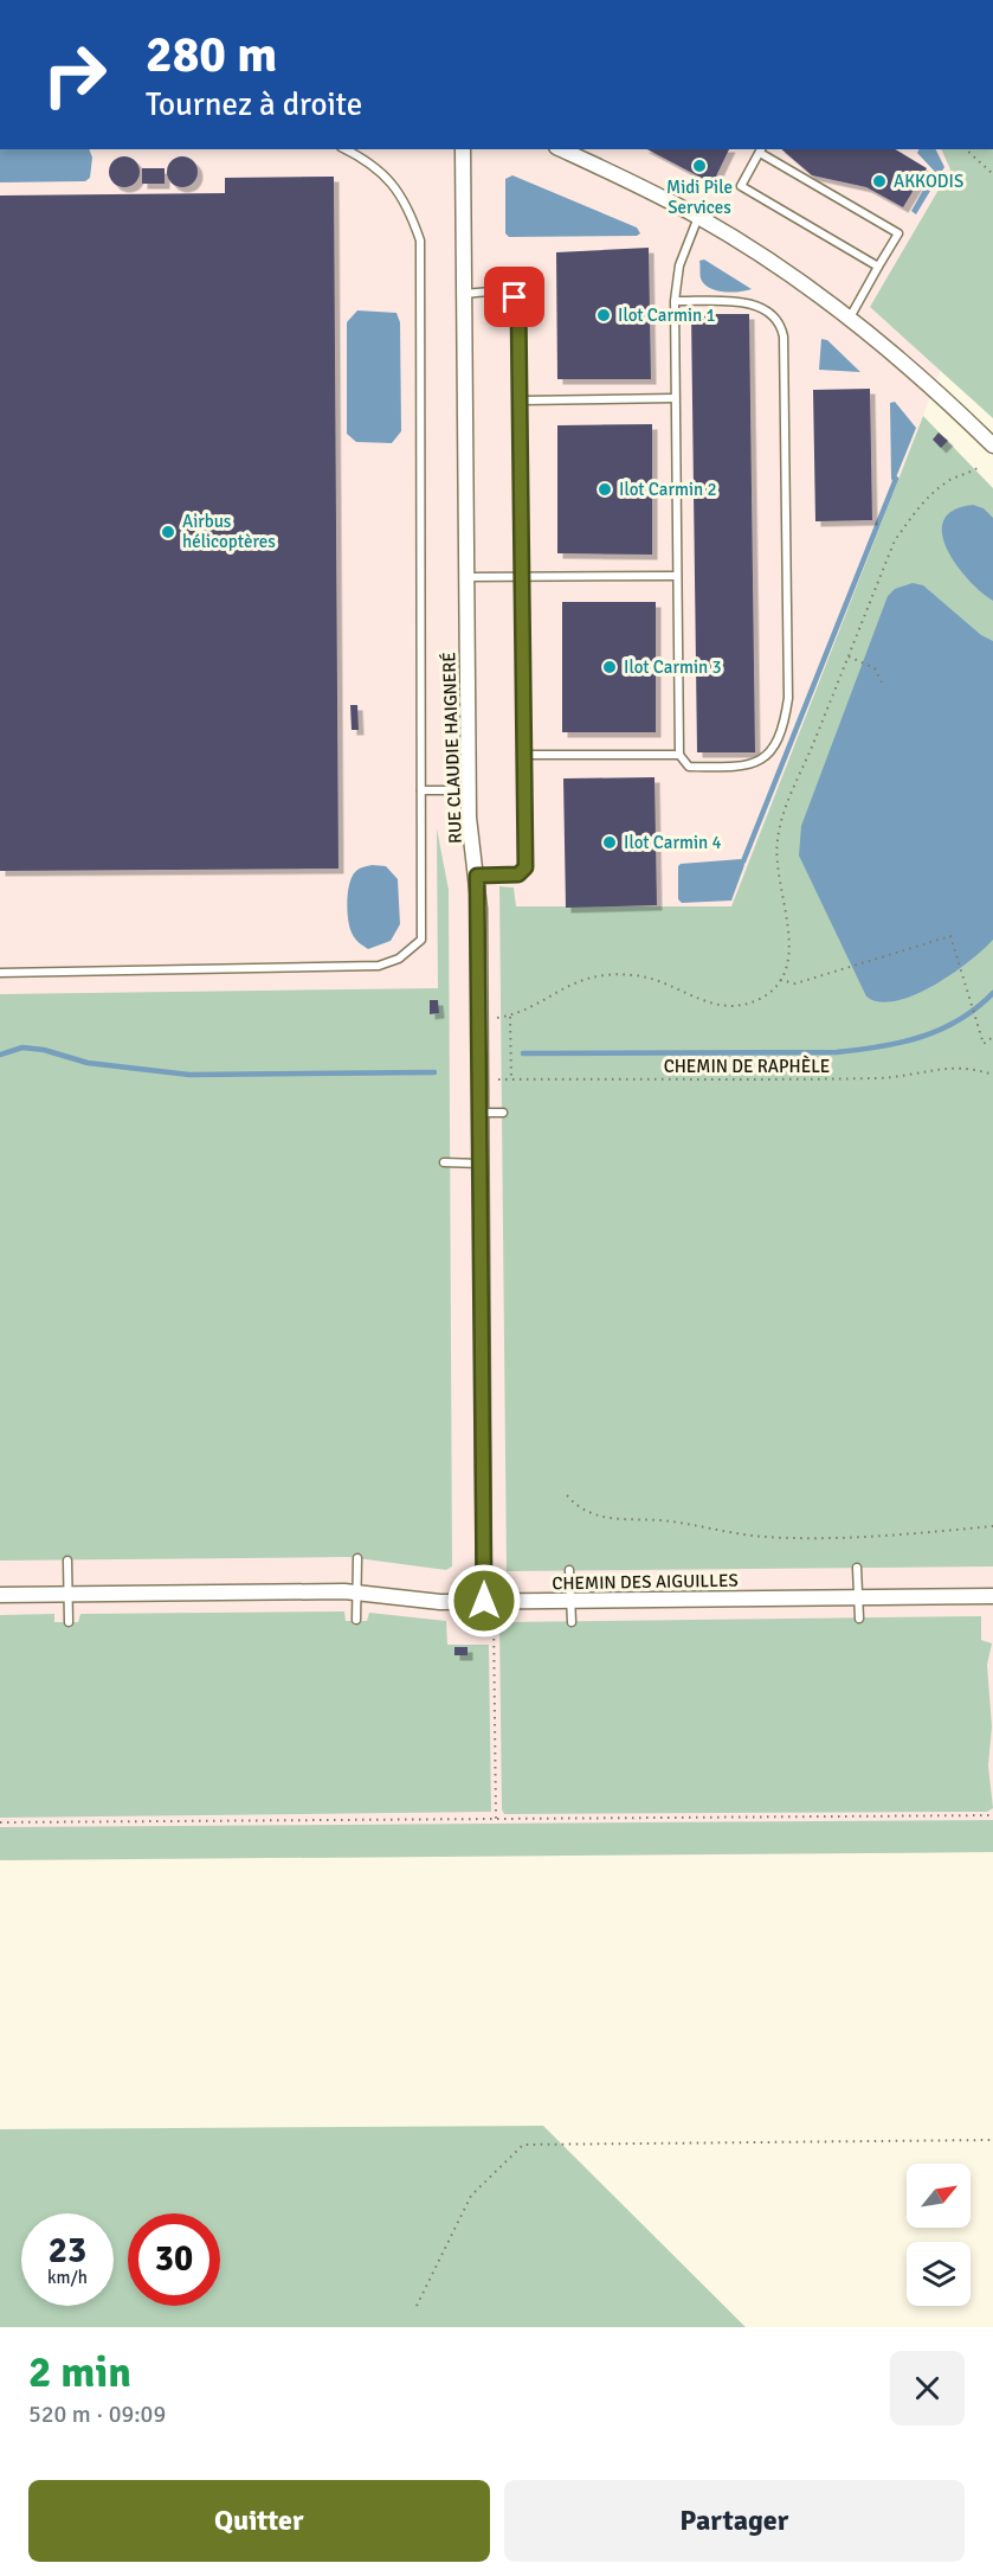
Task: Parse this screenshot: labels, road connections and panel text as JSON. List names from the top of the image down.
{
  "streets": {
    "street": ["RUE CLAUDIE HAIGNERÉ", "CHEMIN DES AIGUILLES"],
    "path": ["CHEMIN DE RAPHÈLE"]
  },
  "crossings": [
    ["RUE CLAUDIE HAIGNERÉ", "CHEMIN DES AIGUILLES"]
  ],
  "places": [
    "Midi Pile Services",
    "AKKODIS",
    "Ilot Carmin 1",
    "Ilot Carmin 2",
    "Airbus hélicoptères",
    "Ilot Carmin 3",
    "Ilot Carmin 4"
  ],
  "north": "top right",
  "page": {
    "turn": ["280 m", "Tournez à droite"],
    "speed": "23 km/h",
    "limit": "30",
    "heading": ["2 min", "520 m · 09:09"],
    "buttons": ["Quitter", "Partager"]
  }
}
